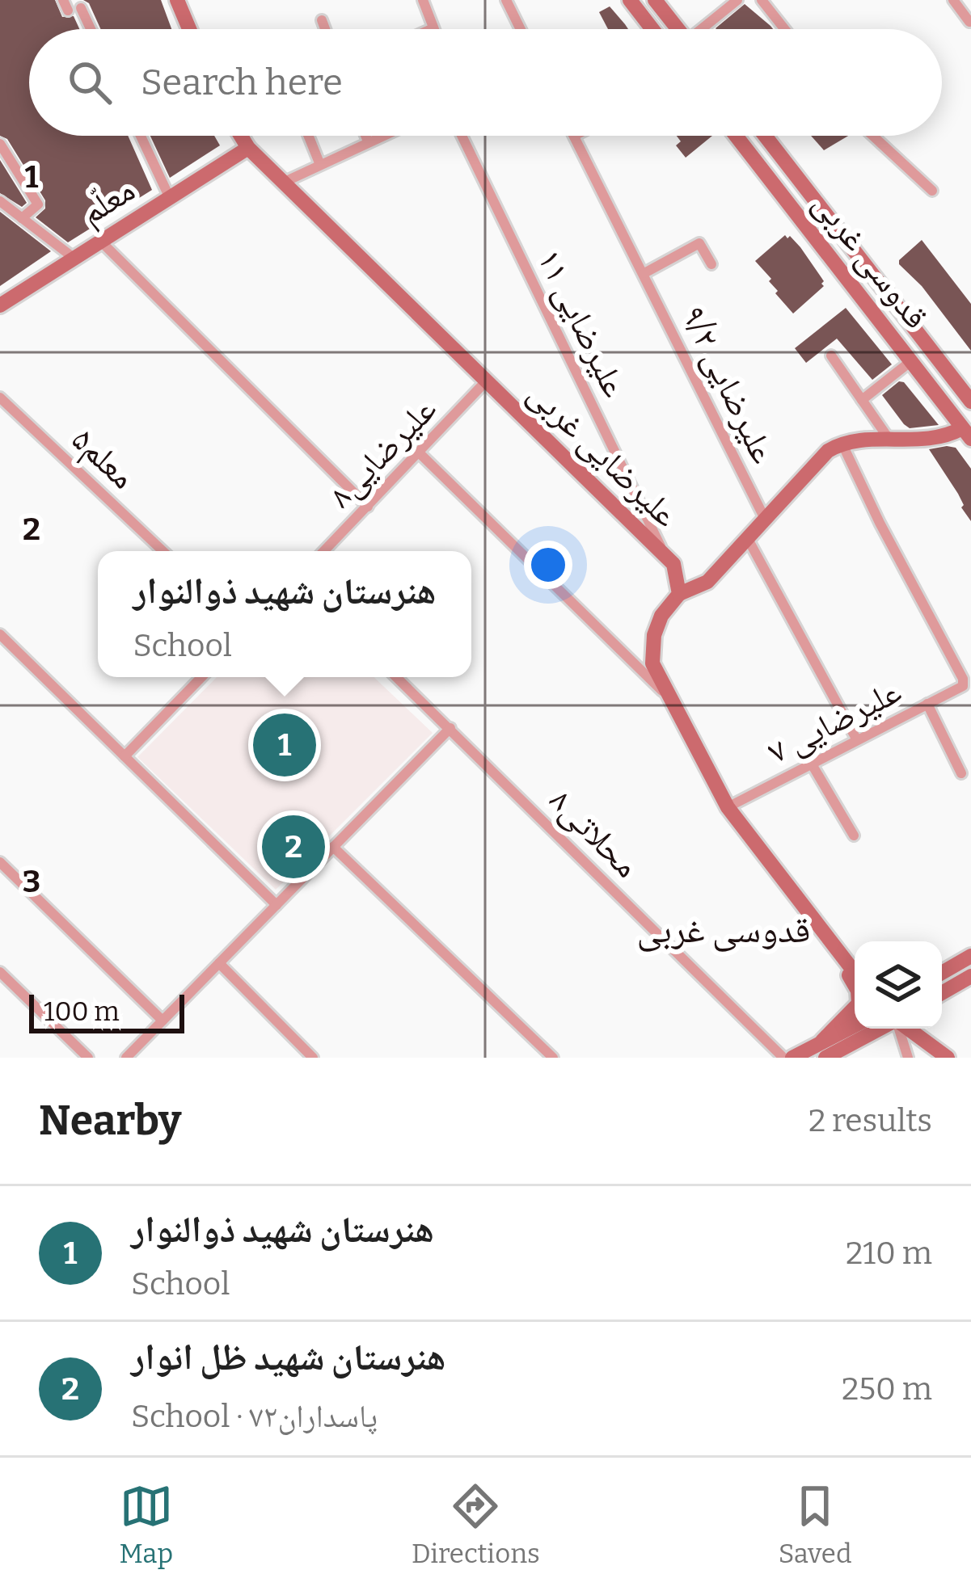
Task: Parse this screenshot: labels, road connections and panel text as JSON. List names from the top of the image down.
{
  "streets": {
    "street": [
      "معلّم",
      "قدوسی غربی",
      "۱۱ علیرضایی",
      "۹/۲ علیرضایی",
      "علیرضایی۸",
      "علیرضایی غربی",
      "معلم۵",
      "۷ علیرضایی",
      "محلاتی۸"
    ]
  },
  "crossings": [
    ["معلّم", "علیرضایی غربی"],
    ["۱۱ علیرضایی", "علیرضایی غربی"],
    ["علیرضایی۸", "علیرضایی غربی"]
  ],
  "districts": ["قدوسی غربی"],
  "scale_bar": "100 m",
  "page": {
    "search": "Search here",
    "popup": ["هنرستان شهید ذوالنوار", "School"],
    "pins": ["1", "2"],
    "scale": "100 m",
    "heading": ["Nearby", "2 results"],
    "list": [
      {
        "mark": "1",
        "name": "هنرستان شهید ذوالنوار",
        "note": "School",
        "value": "210 m"
      },
      {
        "mark": "2",
        "name": "هنرستان شهید ظل انوار",
        "note": "School · پاسداران۷۲",
        "value": "250 m"
      }
    ],
    "nav": ["Map", "Directions", "Saved"]
  },
  "grid": {
    "rows": ["1", "2", "3"]
  }
}
